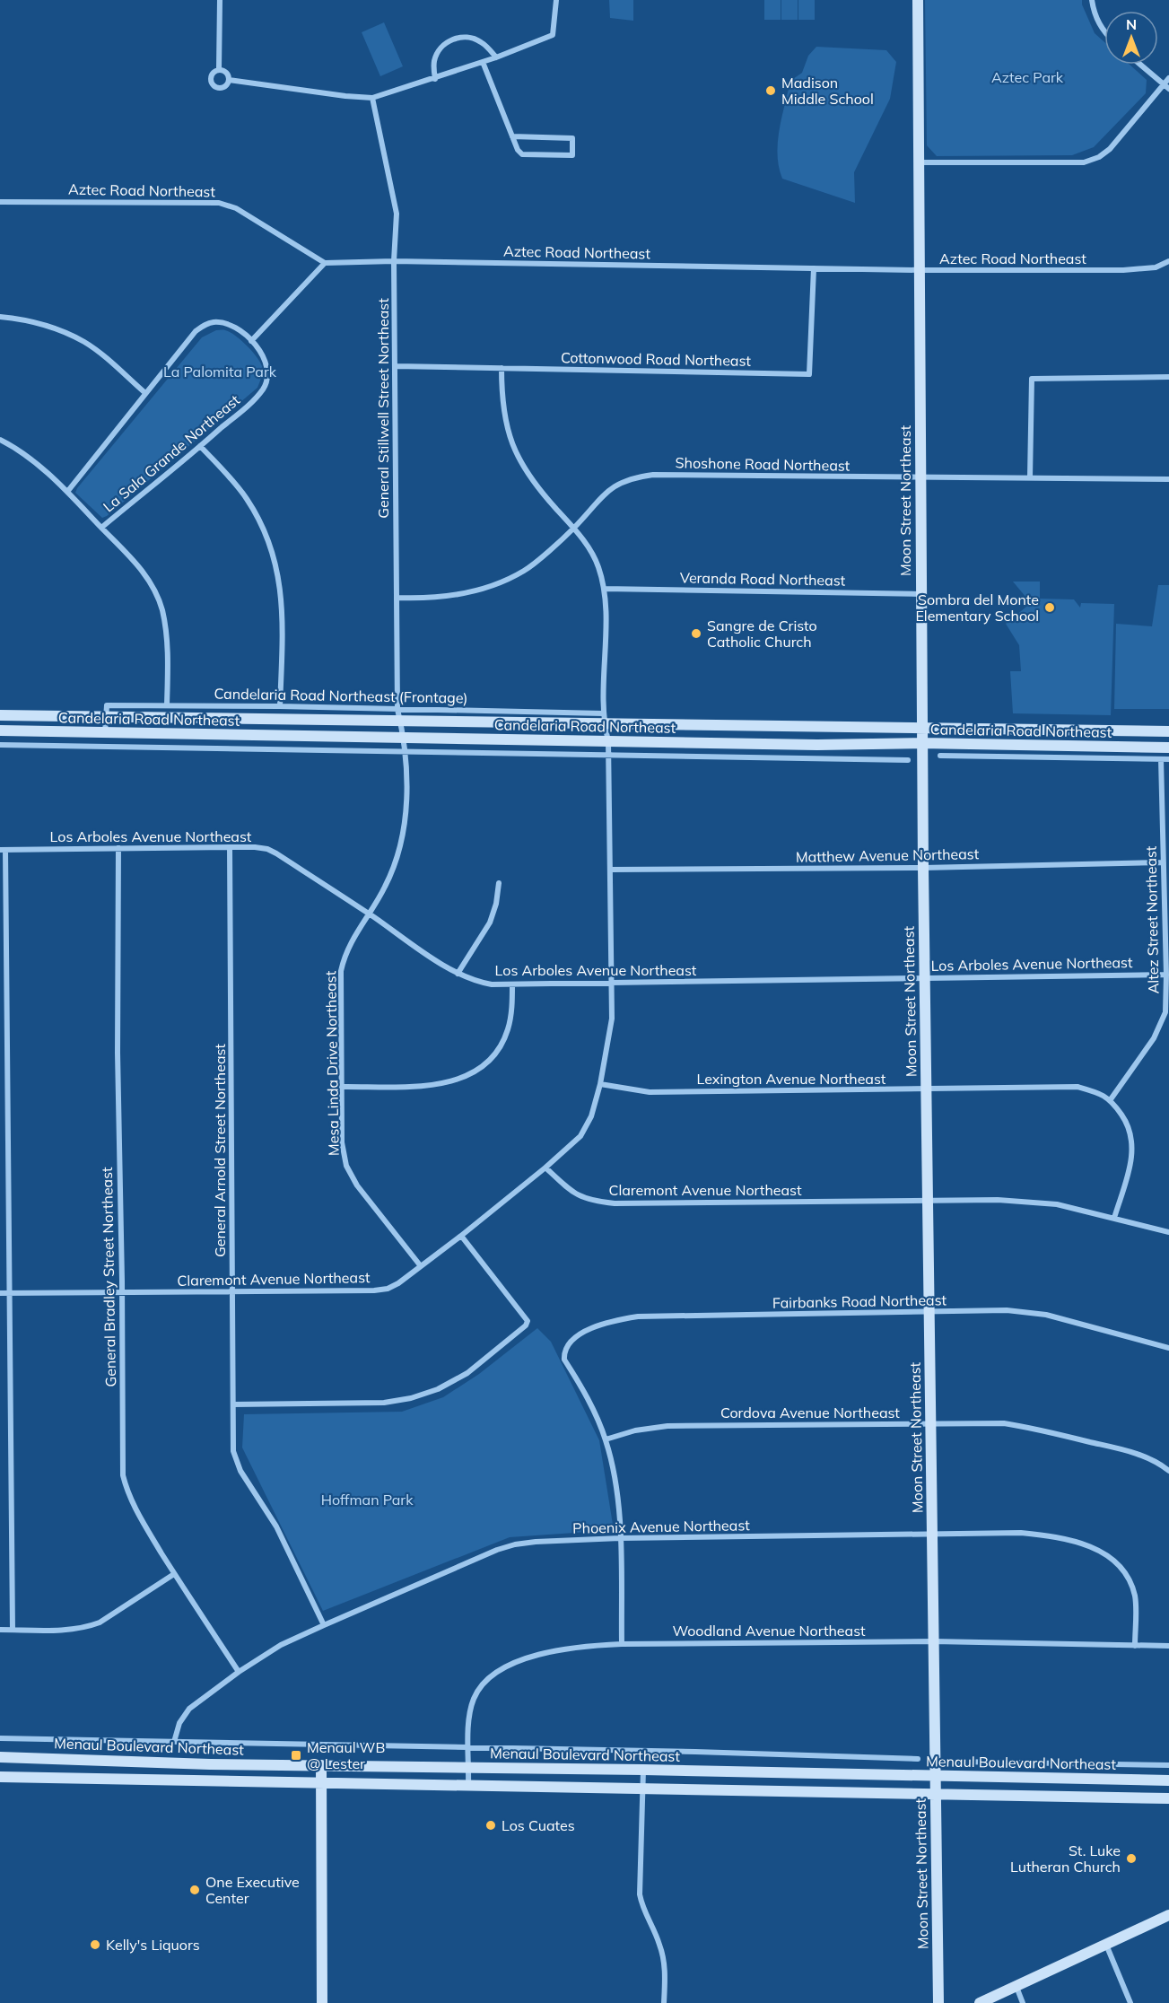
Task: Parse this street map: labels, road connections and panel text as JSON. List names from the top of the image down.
{
  "streets": {
    "main road": ["Moon Street Northeast", "Candelaria Road Northeast", "Menaul Boulevard Northeast"],
    "street": [
      "Aztec Road Northeast",
      "Cottonwood Road Northeast",
      "General Stillwell Street Northeast",
      "La Sala Grande Northeast",
      "Shoshone Road Northeast",
      "Veranda Road Northeast",
      "Candelaria Road Northeast (Frontage)",
      "Los Arboles Avenue Northeast",
      "Matthew Avenue Northeast",
      "Altez Street Northeast",
      "Mesa Linda Drive Northeast",
      "Lexington Avenue Northeast",
      "General Arnold Street Northeast",
      "Claremont Avenue Northeast",
      "General Bradley Street Northeast",
      "Fairbanks Road Northeast",
      "Cordova Avenue Northeast",
      "Phoenix Avenue Northeast",
      "Woodland Avenue Northeast"
    ]
  },
  "crossings": [
    ["Aztec Road Northeast", "Cottonwood Road Northeast"],
    ["Aztec Road Northeast", "General Stillwell Street Northeast"],
    ["Aztec Road Northeast", "Moon Street Northeast"],
    ["Cottonwood Road Northeast", "General Stillwell Street Northeast"],
    ["General Stillwell Street Northeast", "Shoshone Road Northeast"],
    ["General Stillwell Street Northeast", "Candelaria Road Northeast (Frontage)"],
    ["General Stillwell Street Northeast", "Candelaria Road Northeast"],
    ["General Stillwell Street Northeast", "Mesa Linda Drive Northeast"],
    ["Shoshone Road Northeast", "Moon Street Northeast"],
    ["Moon Street Northeast", "Veranda Road Northeast"],
    ["Moon Street Northeast", "Candelaria Road Northeast"],
    ["Moon Street Northeast", "Los Arboles Avenue Northeast"],
    ["Moon Street Northeast", "Matthew Avenue Northeast"],
    ["Moon Street Northeast", "Lexington Avenue Northeast"],
    ["Moon Street Northeast", "Claremont Avenue Northeast"],
    ["Moon Street Northeast", "Fairbanks Road Northeast"],
    ["Moon Street Northeast", "Cordova Avenue Northeast"],
    ["Moon Street Northeast", "Phoenix Avenue Northeast"],
    ["Moon Street Northeast", "Woodland Avenue Northeast"],
    ["Moon Street Northeast", "Menaul Boulevard Northeast"],
    ["Candelaria Road Northeast (Frontage)", "Candelaria Road Northeast"],
    ["Candelaria Road Northeast", "Mesa Linda Drive Northeast"],
    ["Los Arboles Avenue Northeast", "Altez Street Northeast"],
    ["Los Arboles Avenue Northeast", "Mesa Linda Drive Northeast"],
    ["Los Arboles Avenue Northeast", "General Arnold Street Northeast"],
    ["Los Arboles Avenue Northeast", "General Bradley Street Northeast"],
    ["Matthew Avenue Northeast", "Altez Street Northeast"],
    ["Altez Street Northeast", "Lexington Avenue Northeast"],
    ["Mesa Linda Drive Northeast", "Claremont Avenue Northeast"],
    ["General Arnold Street Northeast", "Claremont Avenue Northeast"],
    ["General Arnold Street Northeast", "Phoenix Avenue Northeast"],
    ["Claremont Avenue Northeast", "General Bradley Street Northeast"],
    ["General Bradley Street Northeast", "Phoenix Avenue Northeast"],
    ["Fairbanks Road Northeast", "Cordova Avenue Northeast"],
    ["Phoenix Avenue Northeast", "Woodland Avenue Northeast"],
    ["Woodland Avenue Northeast", "Menaul Boulevard Northeast"]
  ],
  "parks": ["Aztec Park", "La Palomita Park", "Hoffman Park"],
  "places": {
    "other": [
      "Madison Middle School",
      "Sombra del Monte Elementary School",
      "Sangre de Cristo Catholic Church",
      "Los Cuates",
      "St. Luke Lutheran Church",
      "One Executive Center",
      "Kelly's Liquors"
    ],
    "transit": ["Menaul WB @ Lester"]
  },
  "north": "top"
}
